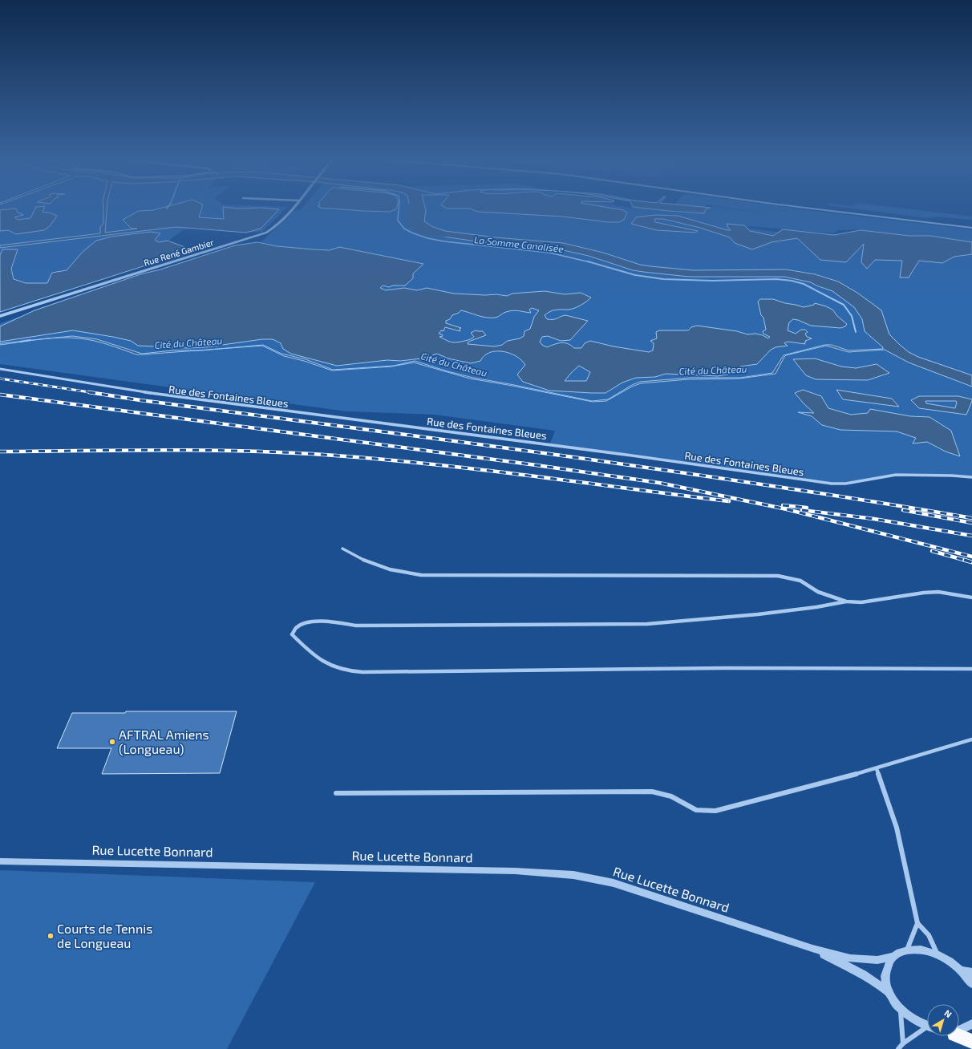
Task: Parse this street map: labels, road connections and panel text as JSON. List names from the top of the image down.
{
  "streets": {
    "street": ["Rue René Gambier", "Rue des Fontaines Bleues", "Rue Lucette Bonnard"]
  },
  "water": ["La Somme Canalisée", "Cité du Château"],
  "places": ["AFTRAL Amiens (Longueau)", "Courts de Tennis de Longueau"],
  "north": "top right"
}
